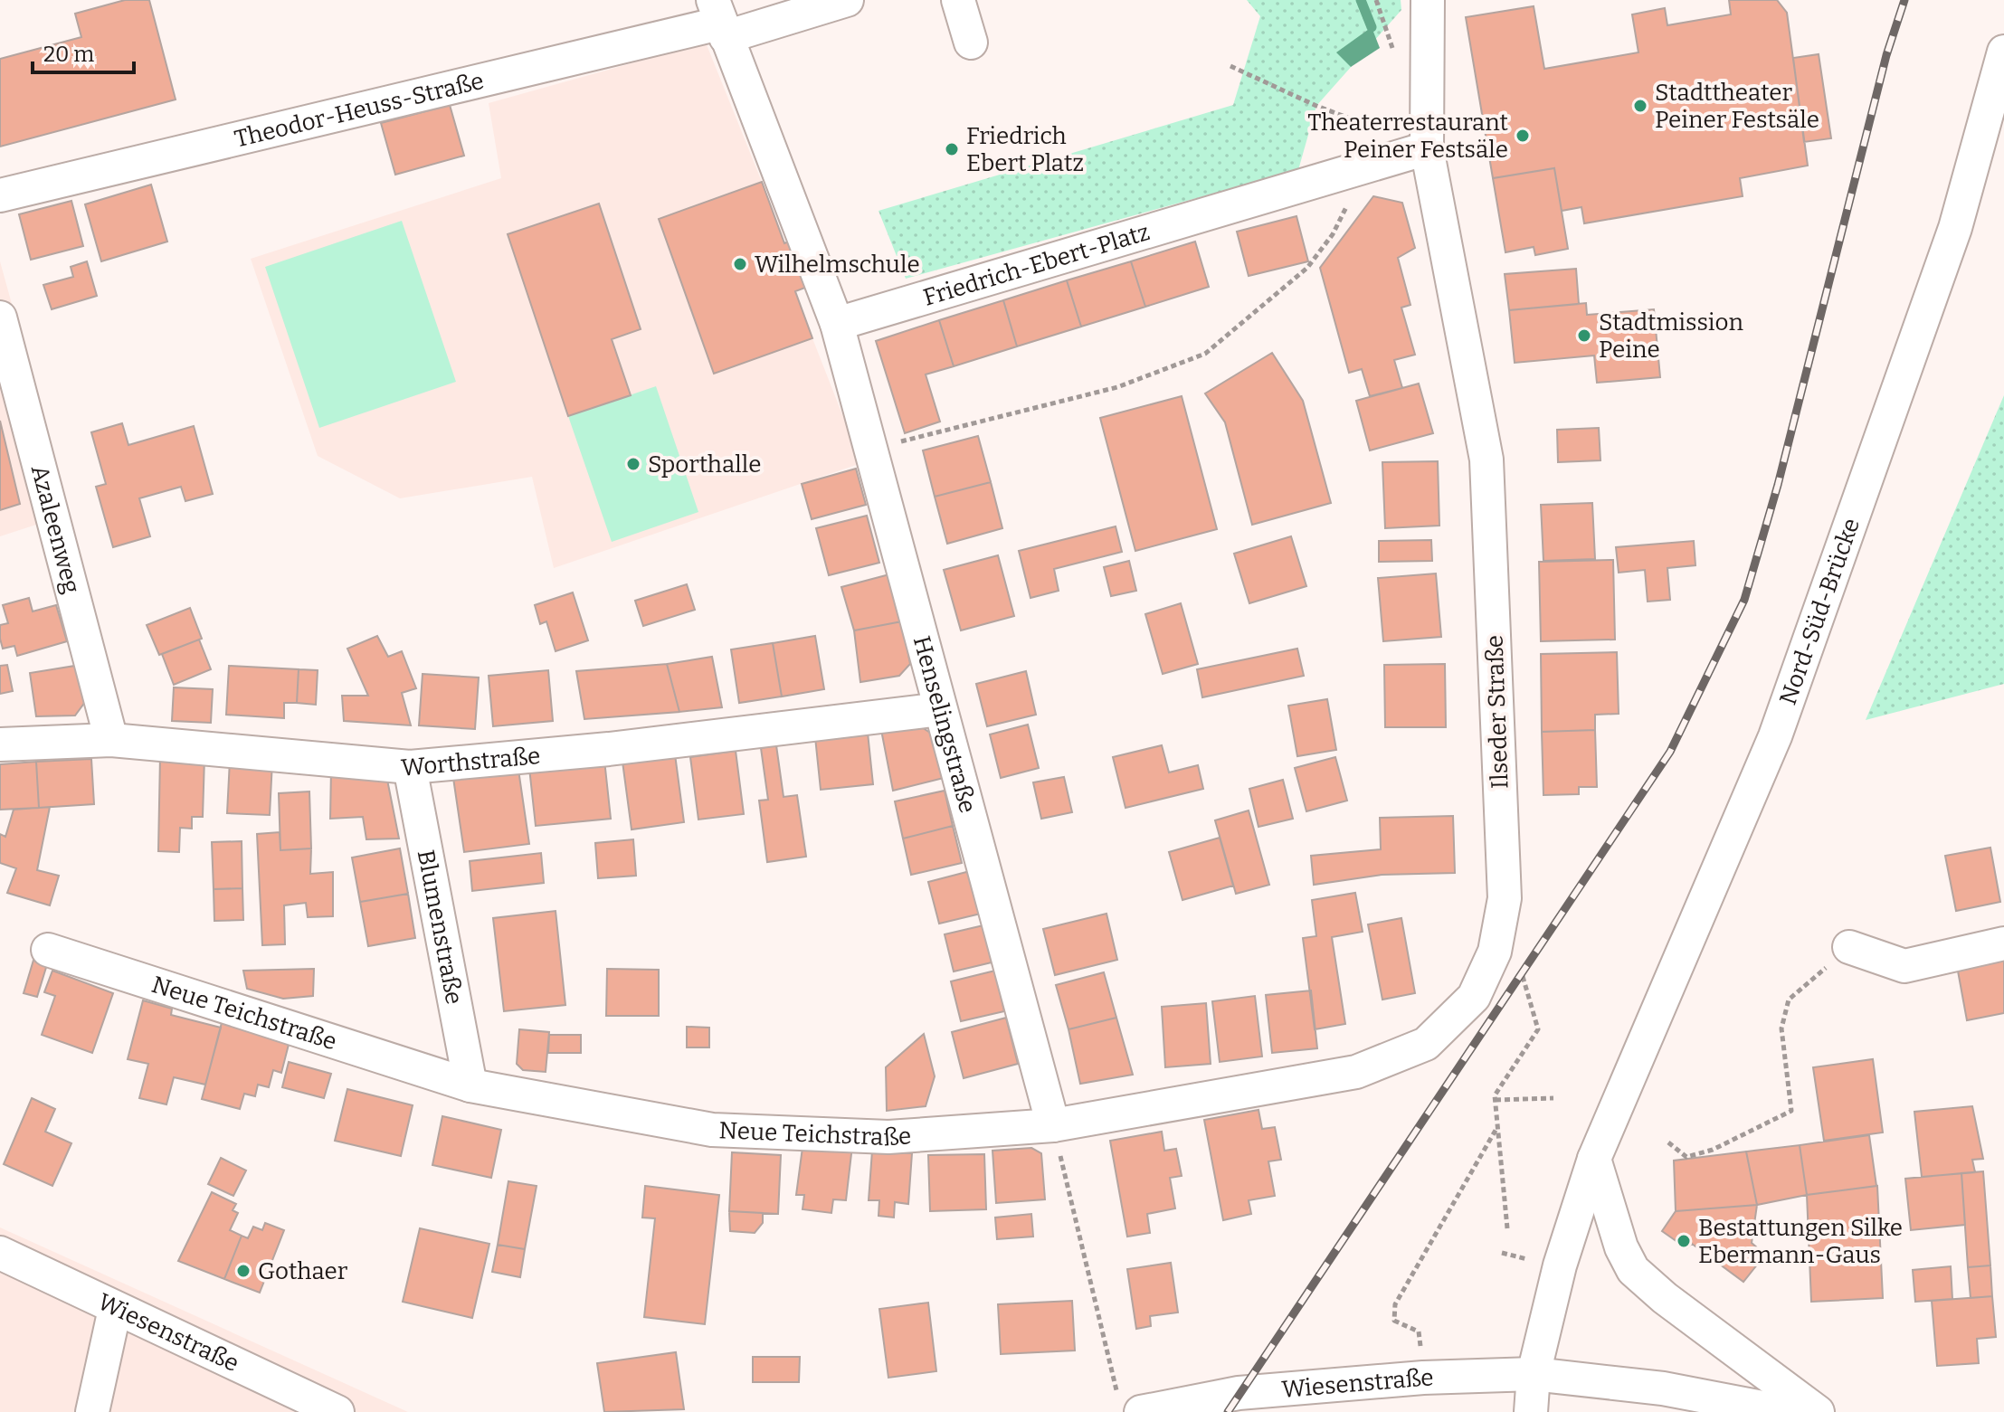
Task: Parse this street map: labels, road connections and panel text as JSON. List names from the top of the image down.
{
  "streets": {
    "street": [
      "Theodor-Heuss-Straße",
      "Friedrich-Ebert-Platz",
      "Azaleenweg",
      "Nord-Süd-Brücke",
      "Ilseder Straße",
      "Henselingstraße",
      "Worthstraße",
      "Blumenstraße",
      "Neue Teichstraße",
      "Wiesenstraße"
    ]
  },
  "crossings": [
    ["Friedrich-Ebert-Platz", "Ilseder Straße"],
    ["Friedrich-Ebert-Platz", "Henselingstraße"],
    ["Azaleenweg", "Worthstraße"],
    ["Nord-Süd-Brücke", "Wiesenstraße"],
    ["Ilseder Straße", "Neue Teichstraße"],
    ["Henselingstraße", "Worthstraße"],
    ["Henselingstraße", "Neue Teichstraße"],
    ["Worthstraße", "Blumenstraße"],
    ["Blumenstraße", "Neue Teichstraße"]
  ],
  "places": [
    "Stadttheater Peiner Festsäle",
    "Theaterrestaurant Peiner Festsäle",
    "Friedrich Ebert Platz",
    "Wilhelmschule",
    "Stadtmission Peine",
    "Sporthalle",
    "Bestattungen Silke Ebermann-Gaus",
    "Gothaer"
  ],
  "scale_bar": "20 m"
}
